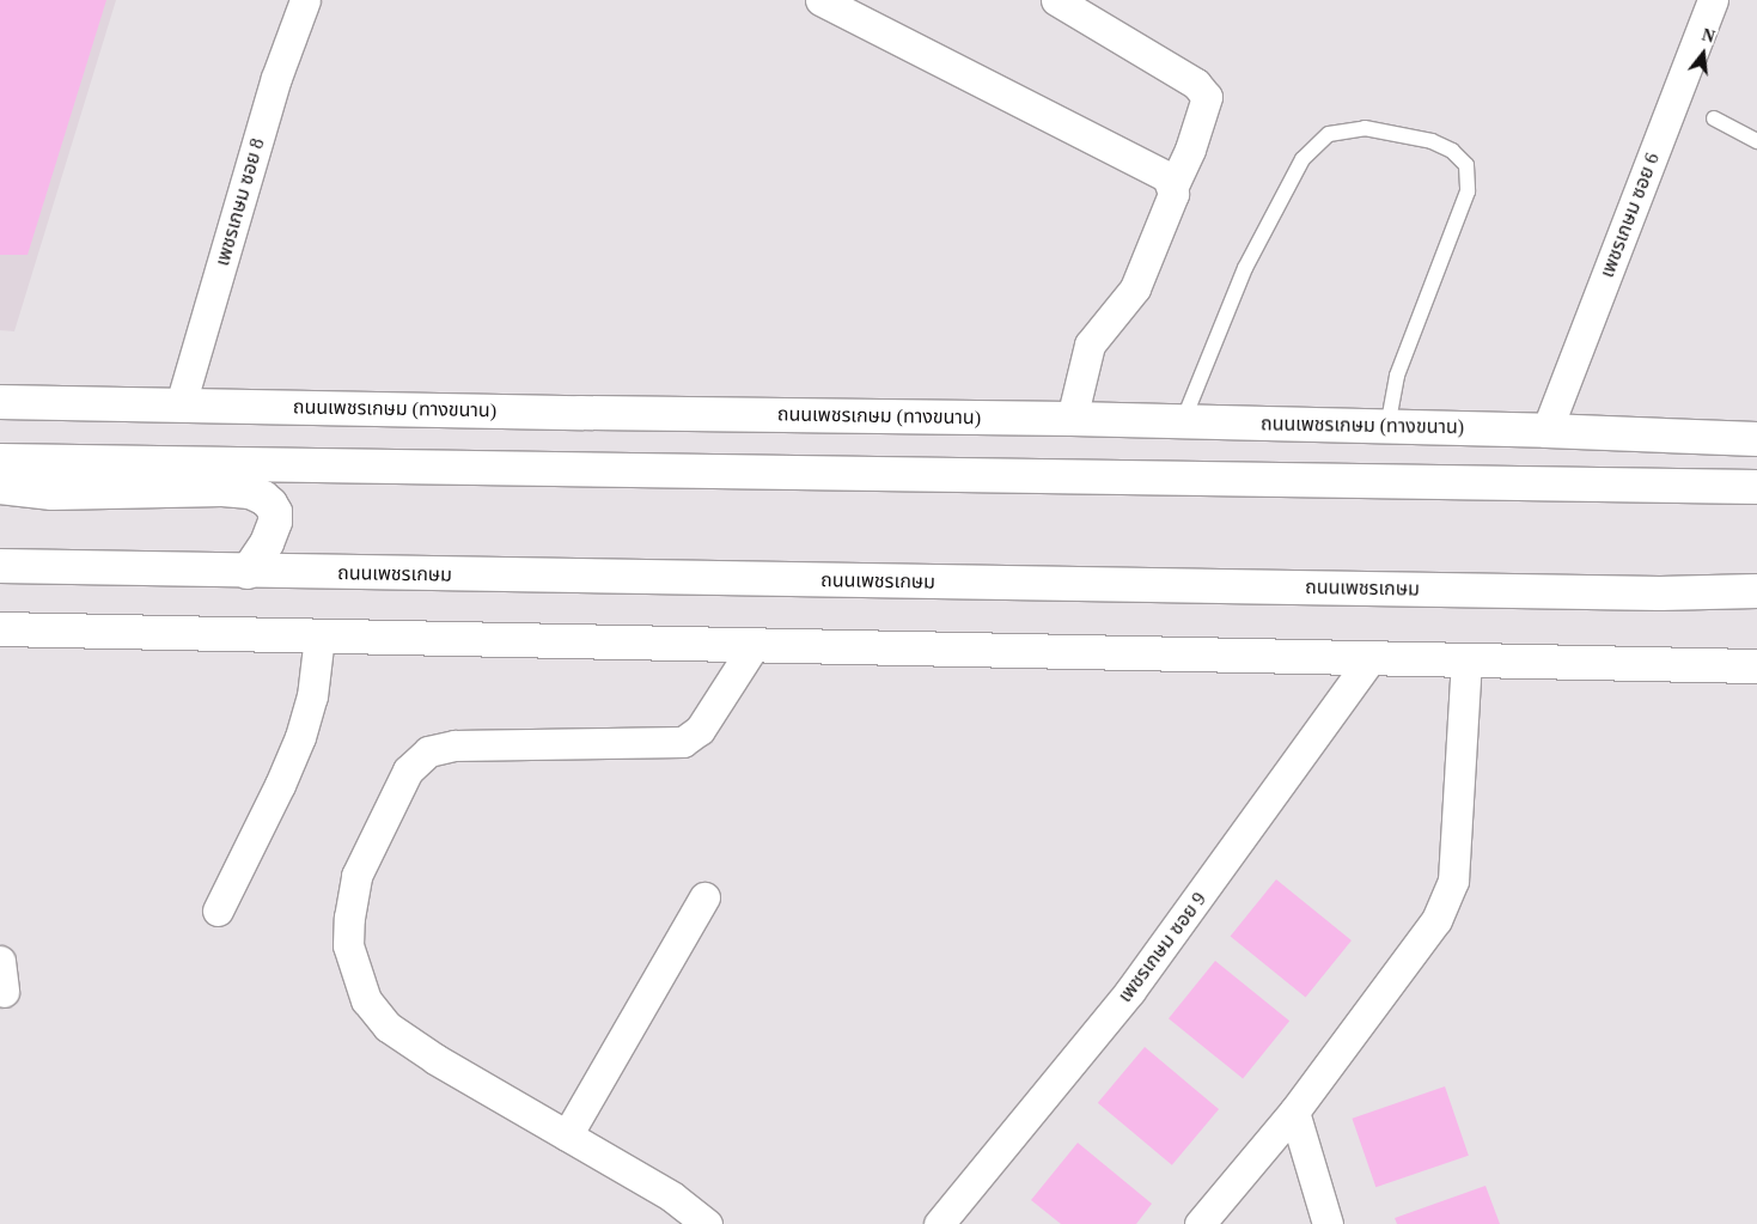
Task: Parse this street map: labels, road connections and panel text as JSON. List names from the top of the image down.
{
  "streets": {
    "main road": ["ถนนเพชรเกษม (ทางขนาน)", "ถนนเพชรเกษม"],
    "street": ["เพชรเกษม ซอย 8", "เพชรเกษม ซอย 6", "เพชรเกษม ซอย 9"]
  },
  "crossings": [
    ["เพชรเกษม ซอย 8", "ถนนเพชรเกษม (ทางขนาน)"],
    ["เพชรเกษม ซอย 6", "ถนนเพชรเกษม (ทางขนาน)"]
  ],
  "north": "top"
}
